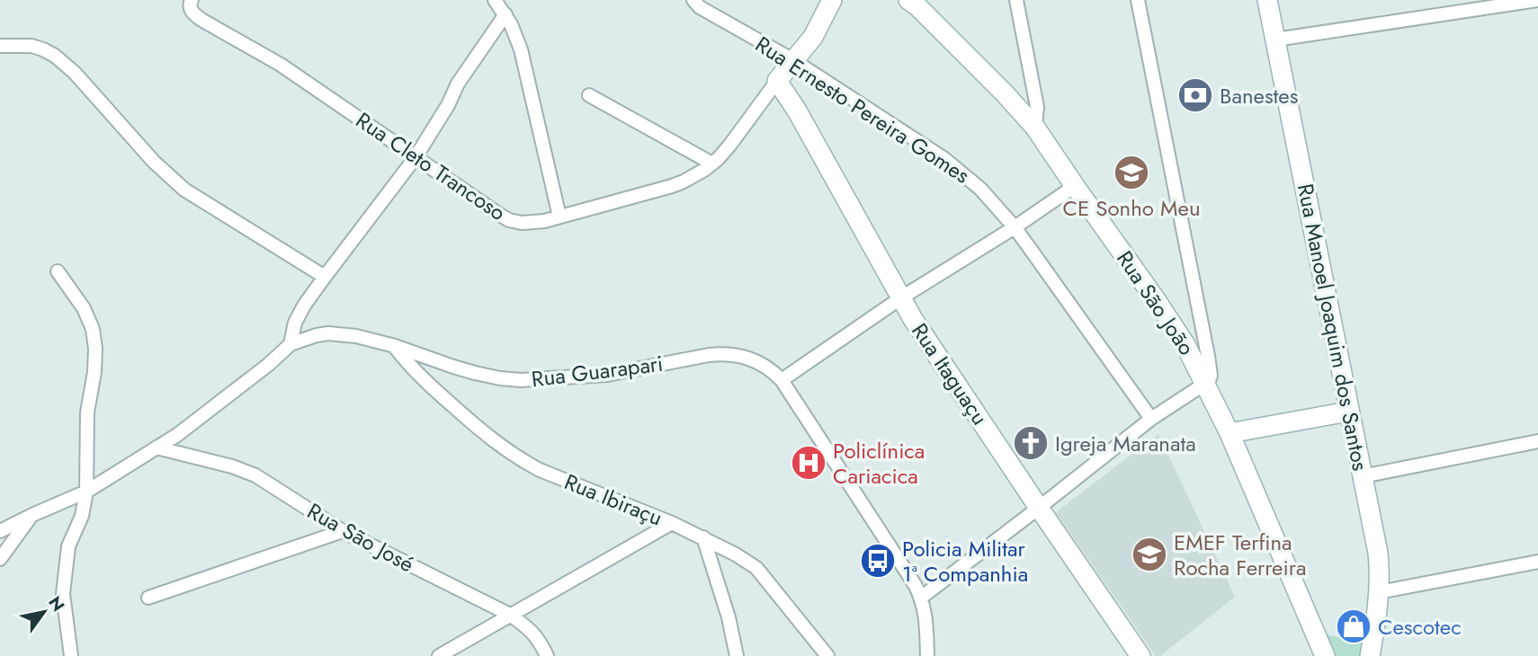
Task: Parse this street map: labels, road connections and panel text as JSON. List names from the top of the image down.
{
  "streets": {
    "main road": [
      "Rua Cleto Trancoso",
      "Rua São João",
      "Rua Manoel Joaquim dos Santos",
      "Rua Itaguaçu"
    ],
    "street": [
      "Rua Ernesto Pereira Gomes",
      "Rua Guarapari",
      "Rua Ibiraçu",
      "Rua São José"
    ]
  },
  "crossings": [
    ["Rua Ernesto Pereira Gomes", "Rua Cleto Trancoso"],
    ["Rua Cleto Trancoso", "Rua Itaguaçu"],
    ["Rua Guarapari", "Rua Ibiraçu"],
    ["Rua Guarapari", "Rua São José"]
  ],
  "places": {
    "bank": ["Banestes"],
    "school or university": ["CE Sonho Meu", "EMEF Terfina Rocha Ferreira"],
    "church": ["Igreja Maranata"],
    "hospital": ["Policlínica Cariacica"],
    "bus stop": ["Policia Militar 1ª Companhia"],
    "shop": ["Cescotec"]
  },
  "north": "top right"
}
